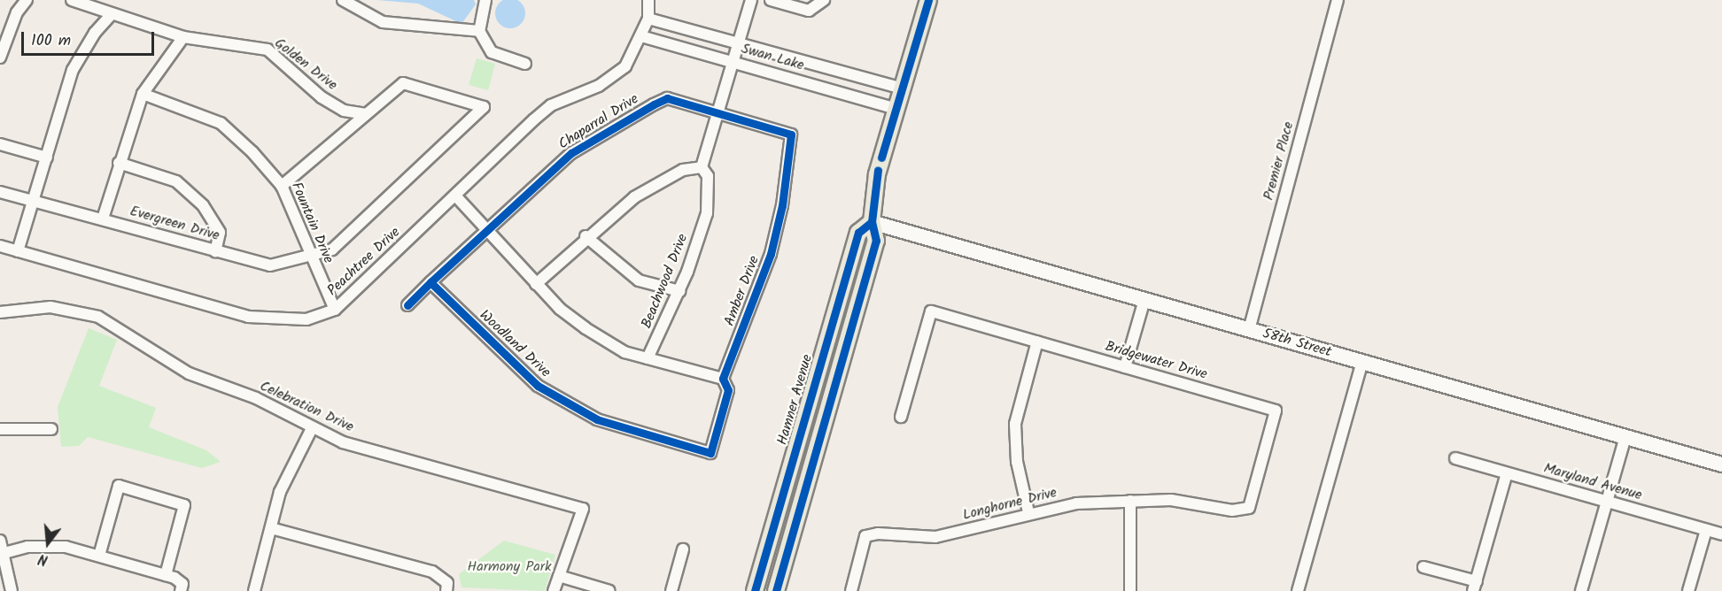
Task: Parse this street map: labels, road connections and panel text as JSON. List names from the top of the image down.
{
  "streets": {
    "main road": ["Hamner Avenue"],
    "street": [
      "Swan Lake",
      "Golden Drive",
      "Chaparral Drive",
      "Premier Place",
      "Fountain Drive",
      "Evergreen Drive",
      "Peachtree Drive",
      "Beachwood Drive",
      "Amber Drive",
      "58th Street",
      "Woodland Drive",
      "Bridgewater Drive",
      "Celebration Drive",
      "Maryland Avenue",
      "Longhorne Drive"
    ]
  },
  "crossings": [
    ["Swan Lake", "Peachtree Drive"],
    ["Golden Drive", "Evergreen Drive"],
    ["Chaparral Drive", "Amber Drive"],
    ["Chaparral Drive", "Woodland Drive"],
    ["Premier Place", "58th Street"],
    ["Fountain Drive", "Evergreen Drive"],
    ["Fountain Drive", "Peachtree Drive"],
    ["Amber Drive", "Woodland Drive"],
    ["58th Street", "Hamner Avenue"],
    ["Bridgewater Drive", "Longhorne Drive"]
  ],
  "parks": ["Harmony Park"],
  "scale_bar": "100 m",
  "north": "bottom"
}
